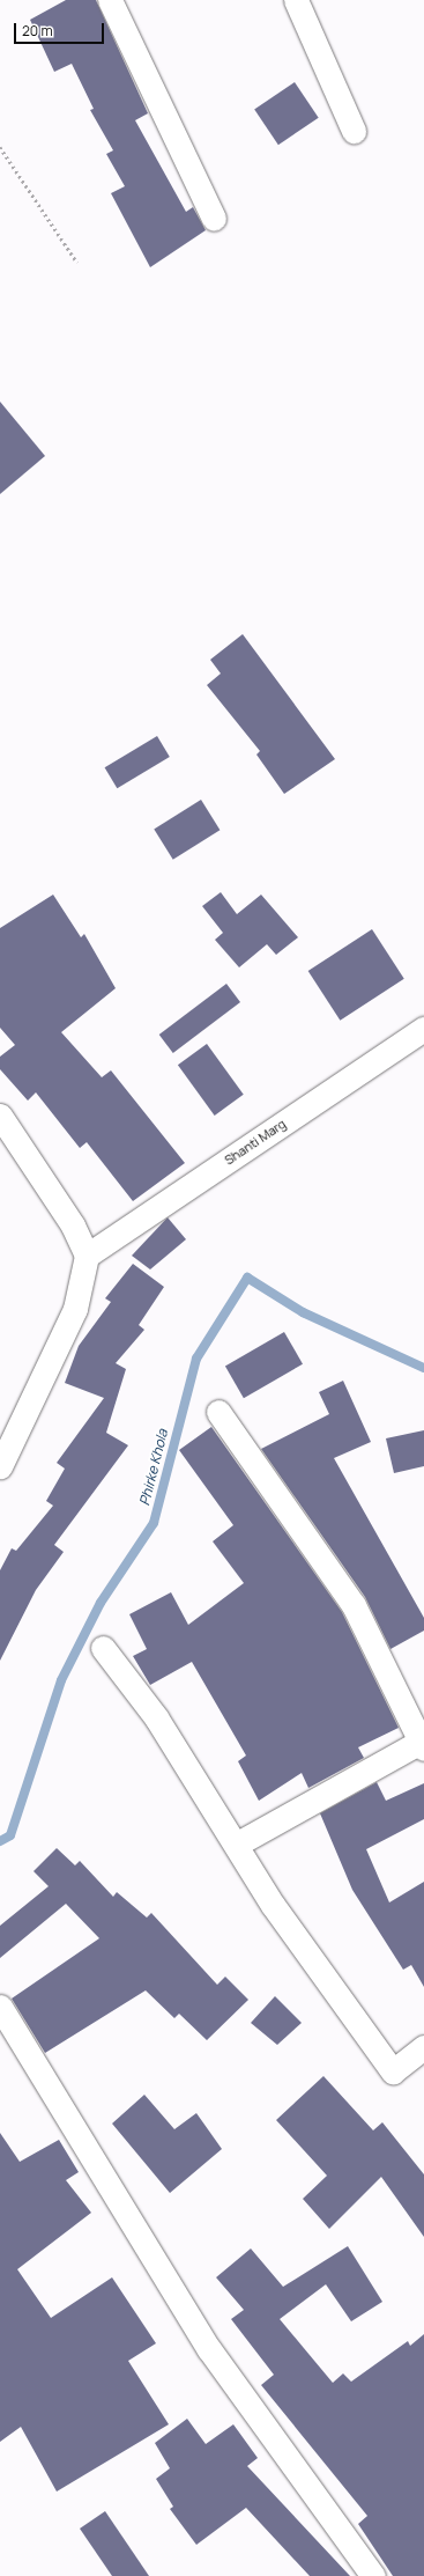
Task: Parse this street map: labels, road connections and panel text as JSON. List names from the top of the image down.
{
  "streets": {
    "street": ["Shanti Marg"]
  },
  "water": ["Phirke Khola"],
  "scale_bar": "20 m"
}
